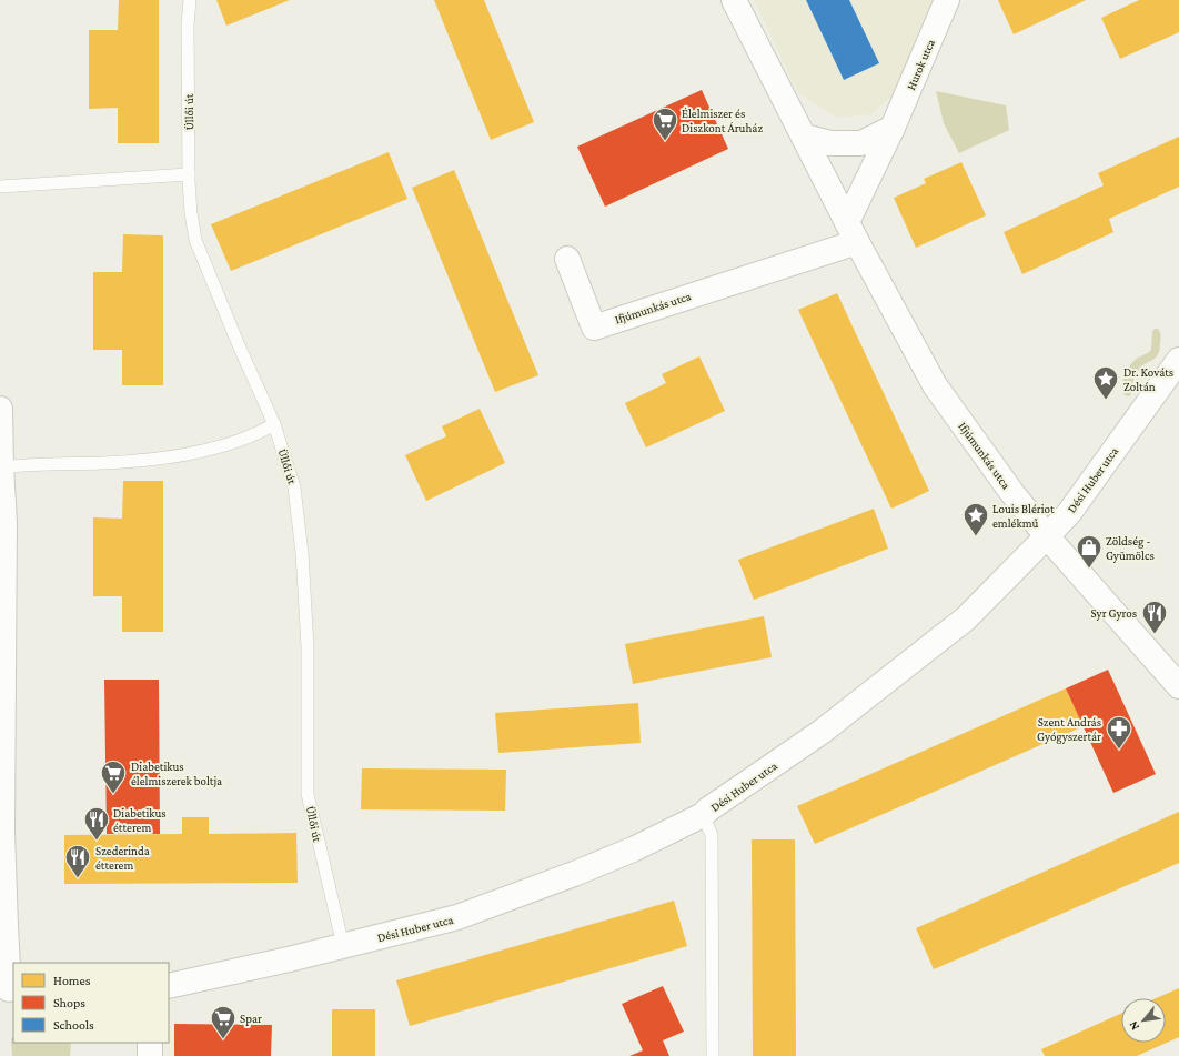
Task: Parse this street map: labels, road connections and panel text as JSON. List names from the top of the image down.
{
  "streets": {
    "street": ["Hurok utca", "Ifjúmunkás utca", "Dési Huber utca"],
    "lane": ["Üllői út"]
  },
  "crossings": [
    ["Hurok utca", "Ifjúmunkás utca"],
    ["Üllői út", "Dési Huber utca"],
    ["Ifjúmunkás utca", "Dési Huber utca"]
  ],
  "places": {
    "supermarket": ["Élelmiszer és Diszkont Áruház", "Diabetikus élelmiszerek boltja", "Spar"],
    "place": ["Dr. Kováts Zoltán", "Louis Blériot emlékmű"],
    "shop": ["Zöldség - Gyümölcs"],
    "restaurant": ["Syr Gyros", "Diabetikus étterem", "Szederinda étterem"],
    "pharmacy": ["Szent András Gyógyszertár"]
  },
  "legend": ["Homes", "Shops", "Schools"],
  "north": "bottom left"
}
